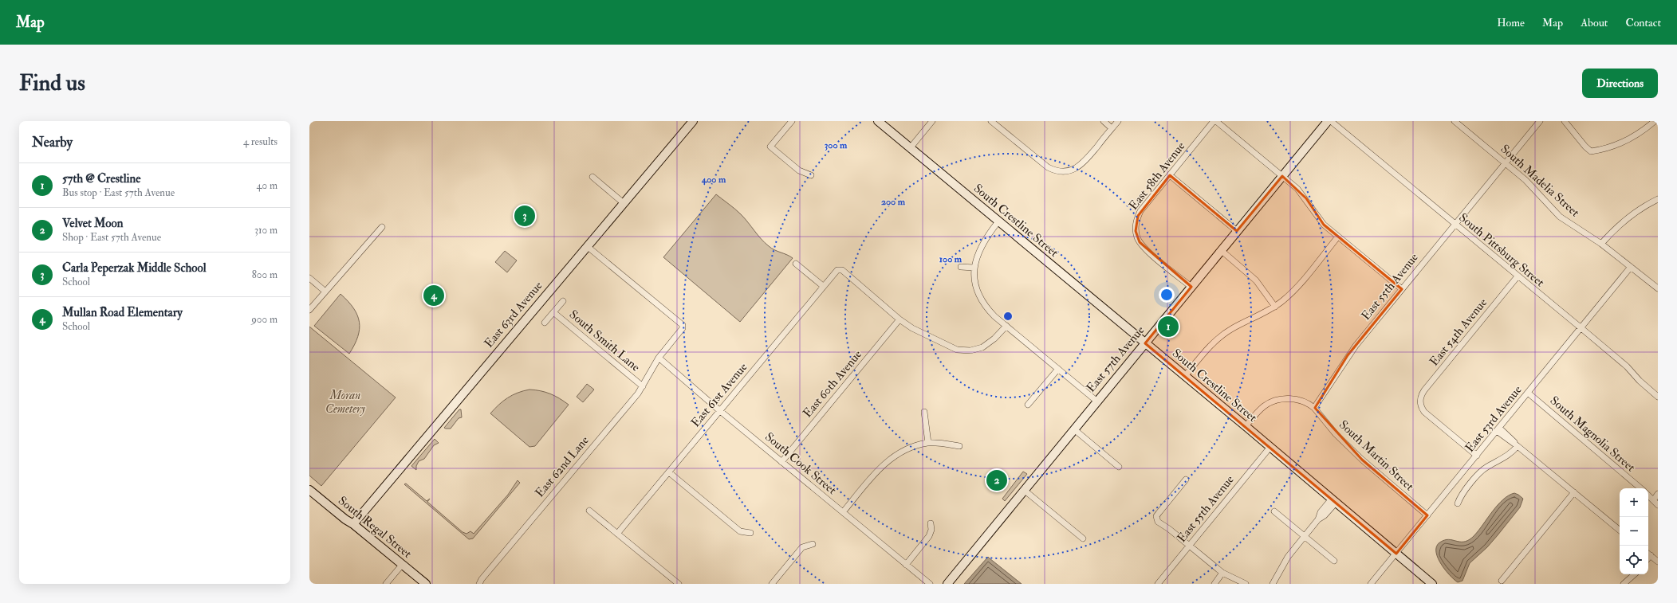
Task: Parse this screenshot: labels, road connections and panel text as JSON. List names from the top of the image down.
{
  "streets": {
    "street": [
      "East 58th Avenue",
      "South Madelia Street",
      "South Crestline Street",
      "South Pittsburg Street",
      "East 55th Avenue",
      "East 63rd Avenue",
      "East 54th Avenue",
      "South Smith Lane",
      "East 57th Avenue",
      "East 60th Avenue",
      "East 61st Avenue",
      "East 53rd Avenue",
      "South Magnolia Street",
      "South Martin Street",
      "South Cook Street",
      "East 62nd Lane",
      "South Regal Street"
    ]
  },
  "crossings": [
    ["East 58th Avenue", "East 57th Avenue"],
    ["South Madelia Street", "East 55th Avenue"],
    ["South Madelia Street", "East 53rd Avenue"],
    ["South Crestline Street", "East 55th Avenue"],
    ["South Crestline Street", "East 57th Avenue"],
    ["South Crestline Street", "East 53rd Avenue"],
    ["South Pittsburg Street", "East 55th Avenue"],
    ["South Pittsburg Street", "East 54th Avenue"],
    ["South Pittsburg Street", "East 53rd Avenue"],
    ["East 55th Avenue", "South Martin Street"],
    ["East 63rd Avenue", "East 62nd Lane"],
    ["East 63rd Avenue", "South Regal Street"],
    ["East 54th Avenue", "East 53rd Avenue"],
    ["South Smith Lane", "East 62nd Lane"],
    ["East 60th Avenue", "East 61st Avenue"],
    ["East 60th Avenue", "South Cook Street"],
    ["East 61st Avenue", "South Cook Street"],
    ["East 53rd Avenue", "South Magnolia Street"],
    ["East 53rd Avenue", "South Martin Street"],
    ["South Cook Street", "East 62nd Lane"]
  ],
  "parks": ["Moran Cemetery"],
  "page": {
    "header": "Map",
    "nav": [
      "Home",
      "Map",
      "About",
      "Contact"
    ],
    "buttons": "Directions",
    "title": "Find us",
    "heading": ["Nearby", "4 results"],
    "list": [
      {
        "mark": "1",
        "name": "57th @ Crestline",
        "note": "Bus stop · East 57th Avenue",
        "value": "40 m"
      },
      {
        "mark": "2",
        "name": "Velvet Moon",
        "note": "Shop · East 57th Avenue",
        "value": "310 m"
      },
      {
        "mark": "3",
        "name": "Carla Peperzak Middle School",
        "note": "School",
        "value": "800 m"
      },
      {
        "mark": "4",
        "name": "Mullan Road Elementary",
        "note": "School",
        "value": "900 m"
      }
    ],
    "pins": [
      "3",
      "4",
      "1",
      "2"
    ],
    "map_buttons": ["+", "−"]
  },
  "rings": [
    "300 m",
    "400 m",
    "200 m",
    "100 m"
  ]
}
